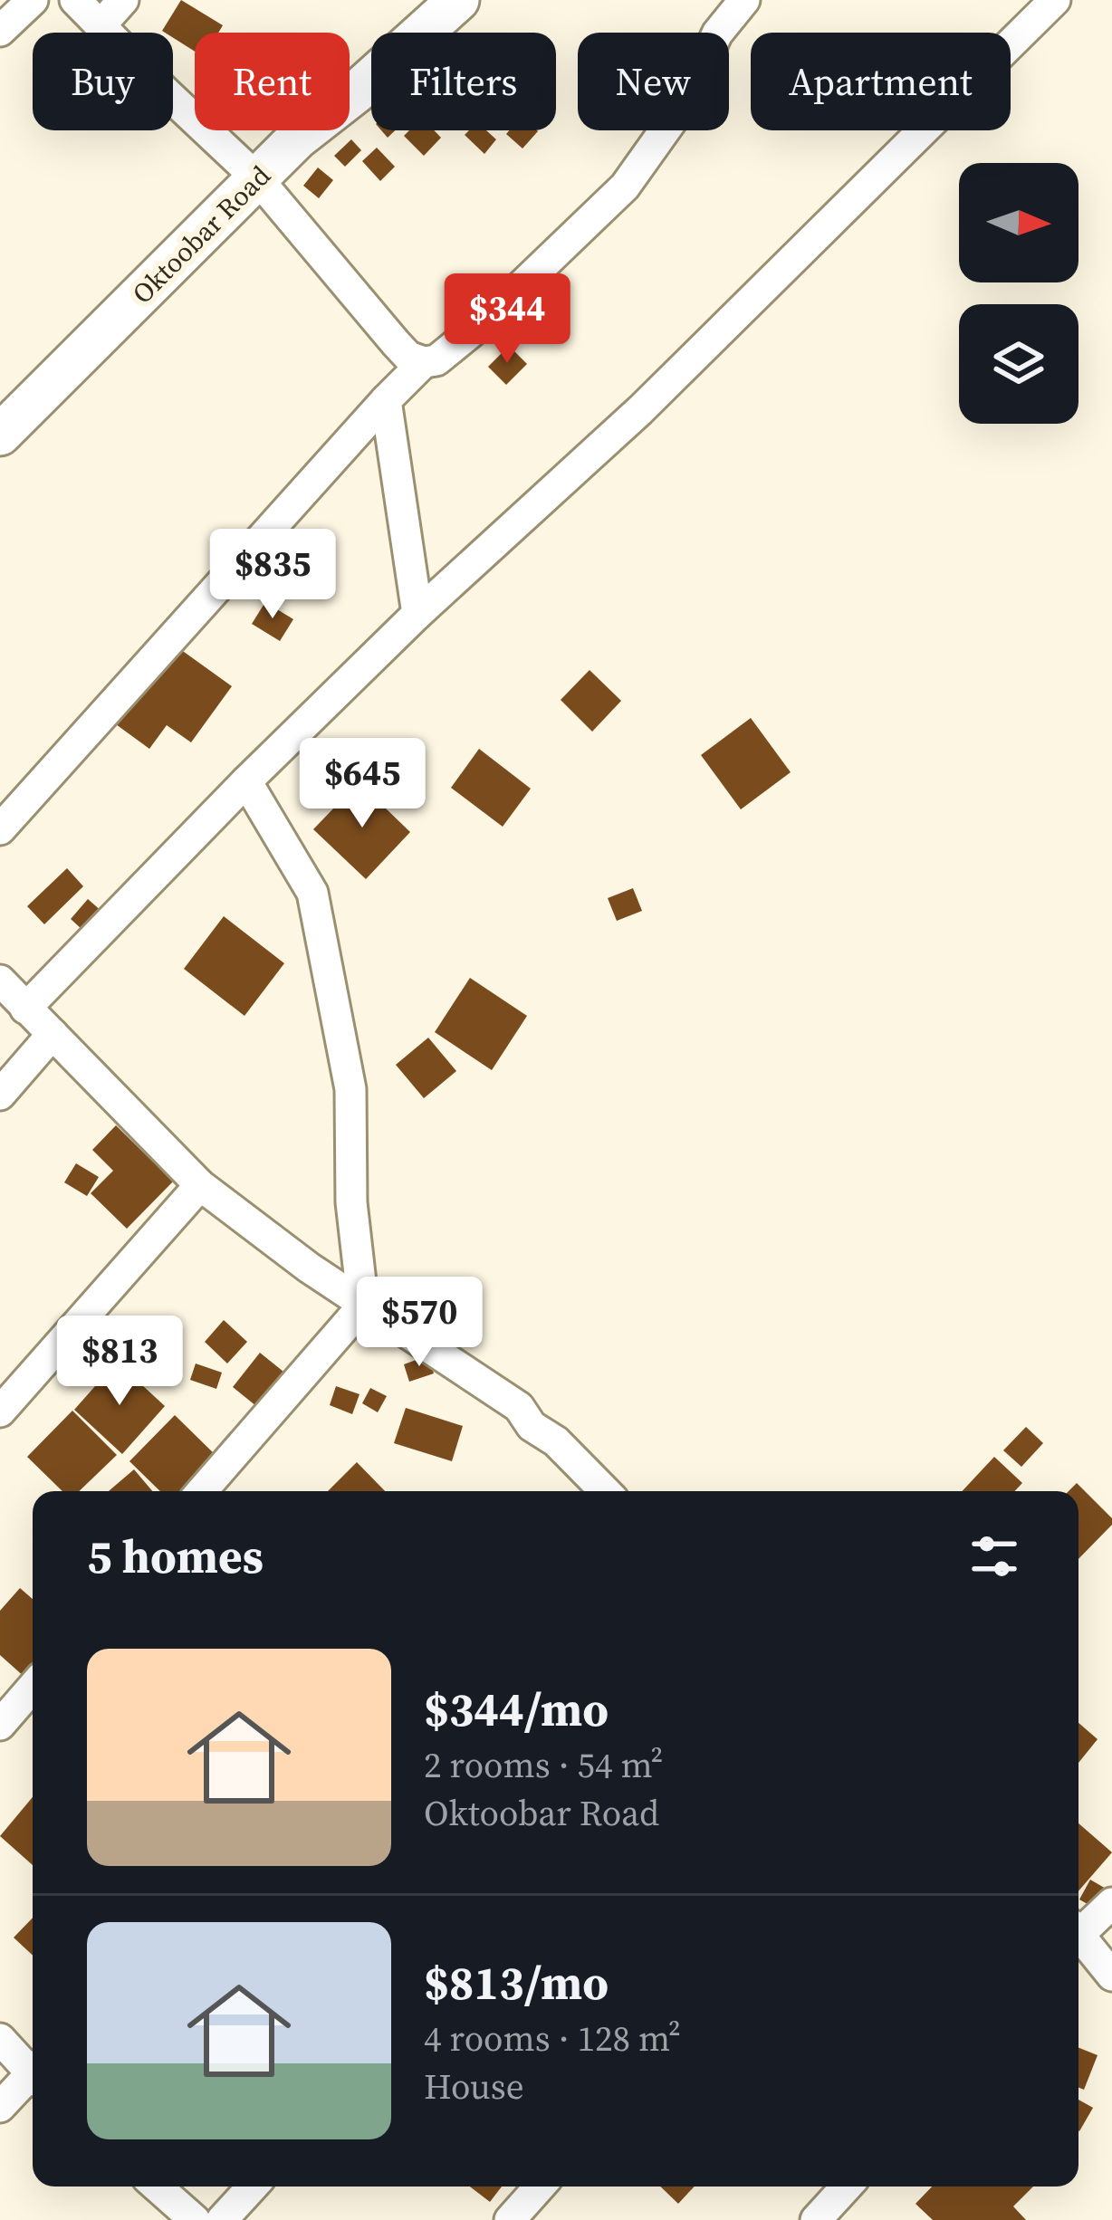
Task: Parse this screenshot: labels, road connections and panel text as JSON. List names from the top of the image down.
{
  "streets": {
    "street": ["Oktoobar Road"]
  },
  "north": "right",
  "page": {
    "chip": [
      "Buy",
      "Rent",
      "Filters",
      "New",
      "Apartment"
    ],
    "price": [
      "$344",
      "$835",
      "$645",
      "$570",
      "$813"
    ],
    "heading": "5 homes",
    "list": [
      {
        "name": "$344/mo",
        "note": "2 rooms · 54 m² · Oktoobar Road"
      },
      {
        "name": "$813/mo",
        "note": "4 rooms · 128 m² · House"
      }
    ]
  }
}
